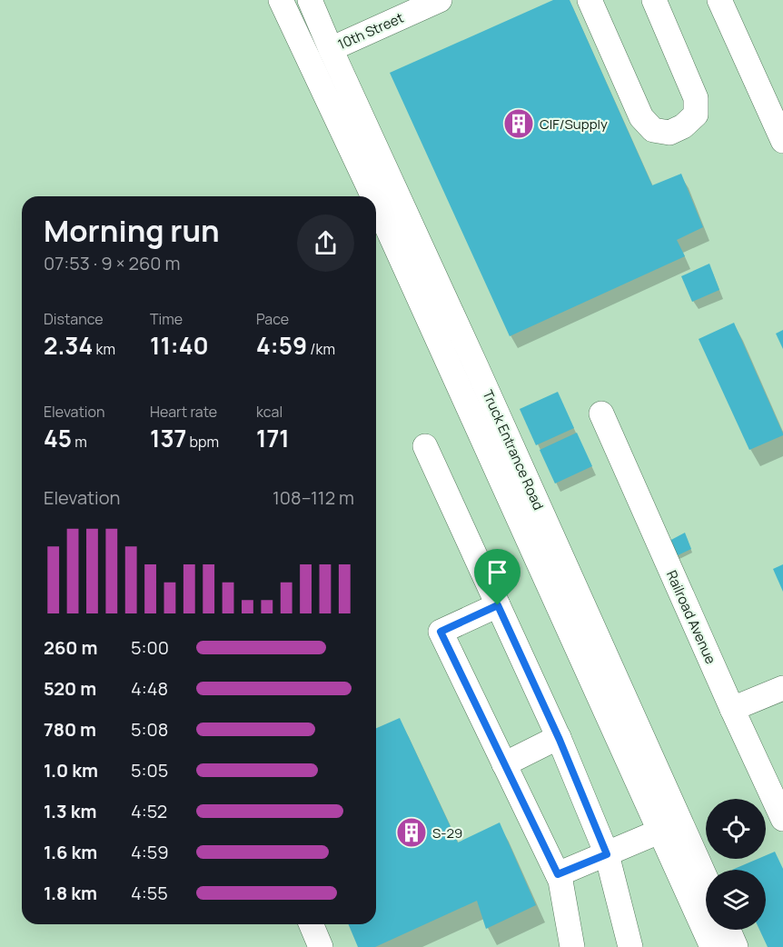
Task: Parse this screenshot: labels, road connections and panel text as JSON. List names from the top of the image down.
{
  "streets": {
    "street": ["10th Street", "Truck Entrance Road", "Railroad Avenue"]
  },
  "crossings": [
    ["10th Street", "Truck Entrance Road"]
  ],
  "places": {
    "building": ["CIF/Supply", "S-29"]
  },
  "page": {
    "heading": ["Morning run", "07:53 · 9 × 260 m"],
    "stats": [
      ["Distance", "2.34 km"],
      ["Time", "11:40"],
      ["Pace", "4:59 /km"],
      ["Elevation", "45 m"],
      ["Heart rate", "137 bpm"],
      ["kcal", "171"]
    ],
    "chart": ["Elevation", "108–112 m"],
    "list": [
      {
        "name": "260 m",
        "note": "5:00"
      },
      {
        "name": "520 m",
        "note": "4:48"
      },
      {
        "name": "780 m",
        "note": "5:08"
      },
      {
        "name": "1.0 km",
        "note": "5:05"
      },
      {
        "name": "1.3 km",
        "note": "4:52"
      },
      {
        "name": "1.6 km",
        "note": "4:59"
      },
      {
        "name": "1.8 km",
        "note": "4:55"
      }
    ]
  }
}
